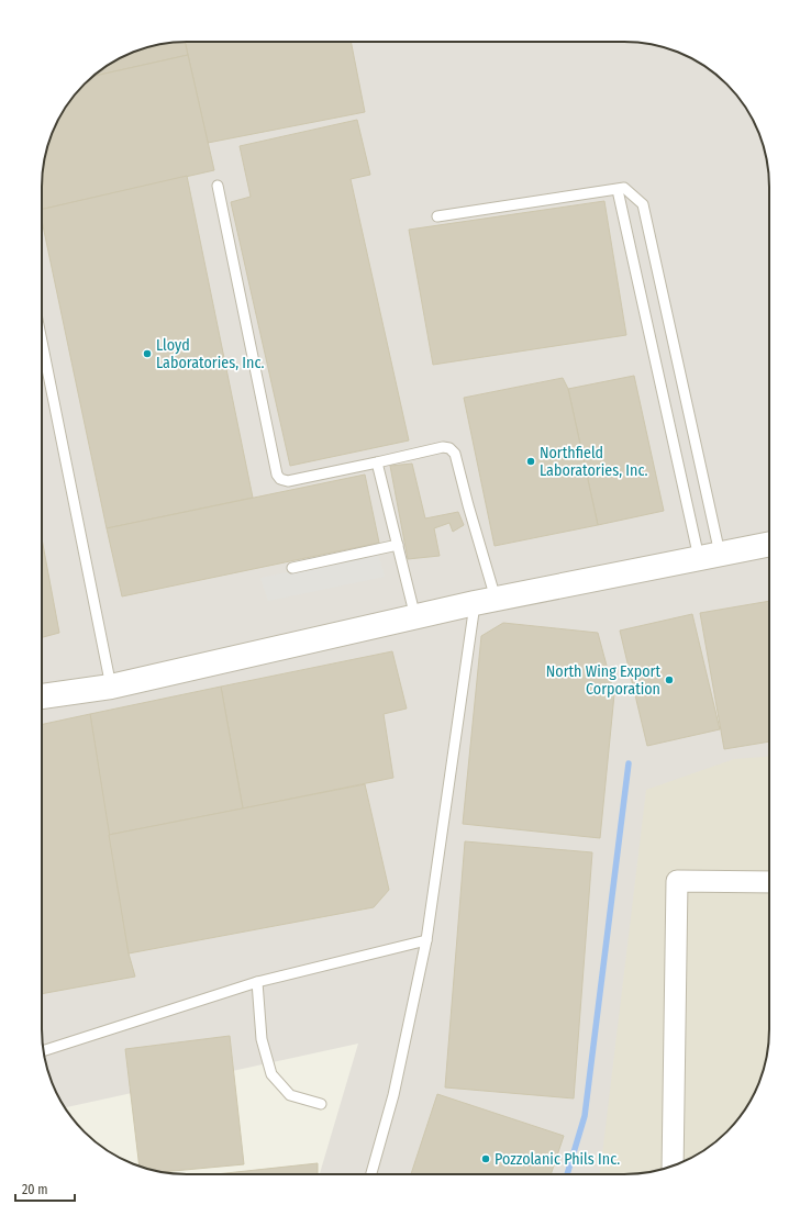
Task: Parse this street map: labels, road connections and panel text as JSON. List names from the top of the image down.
{
  "places": [
    "Lloyd Laboratories, Inc.",
    "Northfield Laboratories, Inc.",
    "North Wing Export Corporation",
    "Pozzolanic Phils Inc."
  ],
  "scale_bar": "20 m"
}
